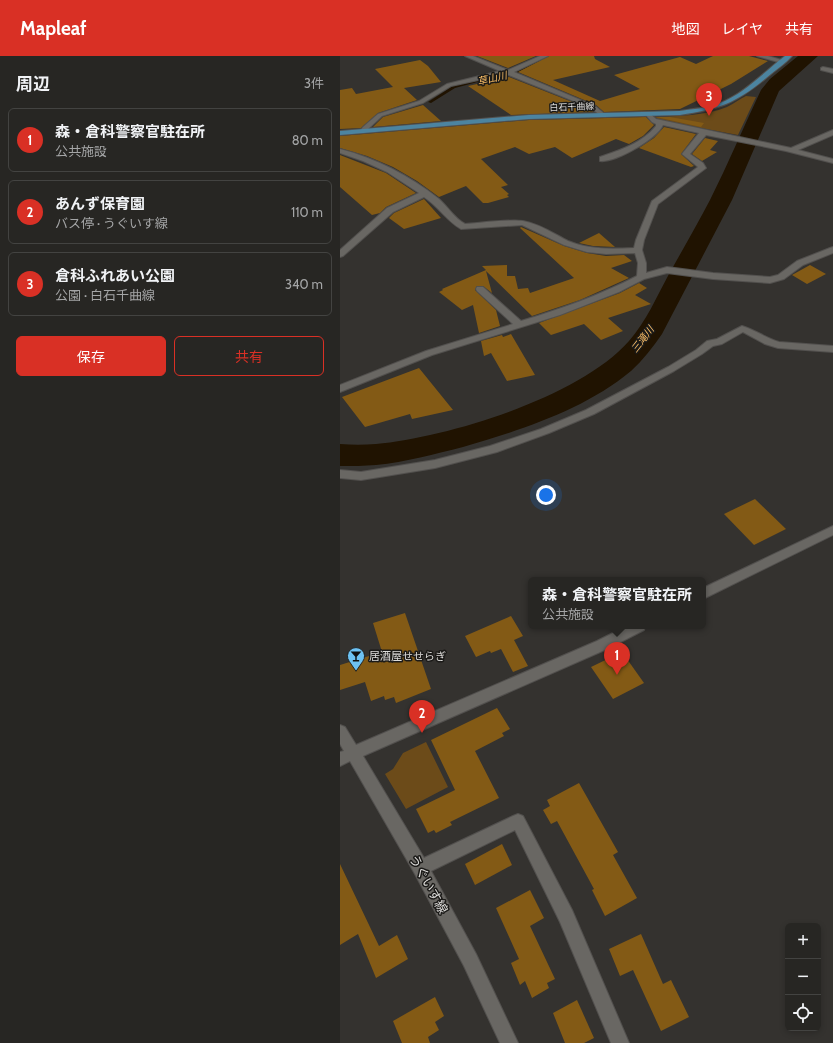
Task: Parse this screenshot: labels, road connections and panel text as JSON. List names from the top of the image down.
{
  "streets": {
    "main road": ["白石千曲線"],
    "street": ["うぐいす線"]
  },
  "water": ["草山川", "三滝川"],
  "places": {
    "bar": ["居酒屋せせらぎ"]
  },
  "page": {
    "header": "Mapleaf",
    "nav": ["地図", "レイヤ", "共有"],
    "heading": ["周辺", "3件"],
    "pins": ["3", "1", "2"],
    "list": [
      {
        "mark": "1",
        "name": "森・倉科警察官駐在所",
        "note": "公共施設",
        "value": "80 m"
      },
      {
        "mark": "2",
        "name": "あんず保育園",
        "note": "バス停 · うぐいす線",
        "value": "110 m"
      },
      {
        "mark": "3",
        "name": "倉科ふれあい公園",
        "note": "公園 · 白石千曲線",
        "value": "340 m"
      }
    ],
    "buttons": ["保存", "共有"],
    "popup": ["森・倉科警察官駐在所", "公共施設"],
    "map_buttons": ["+", "−"]
  }
}
